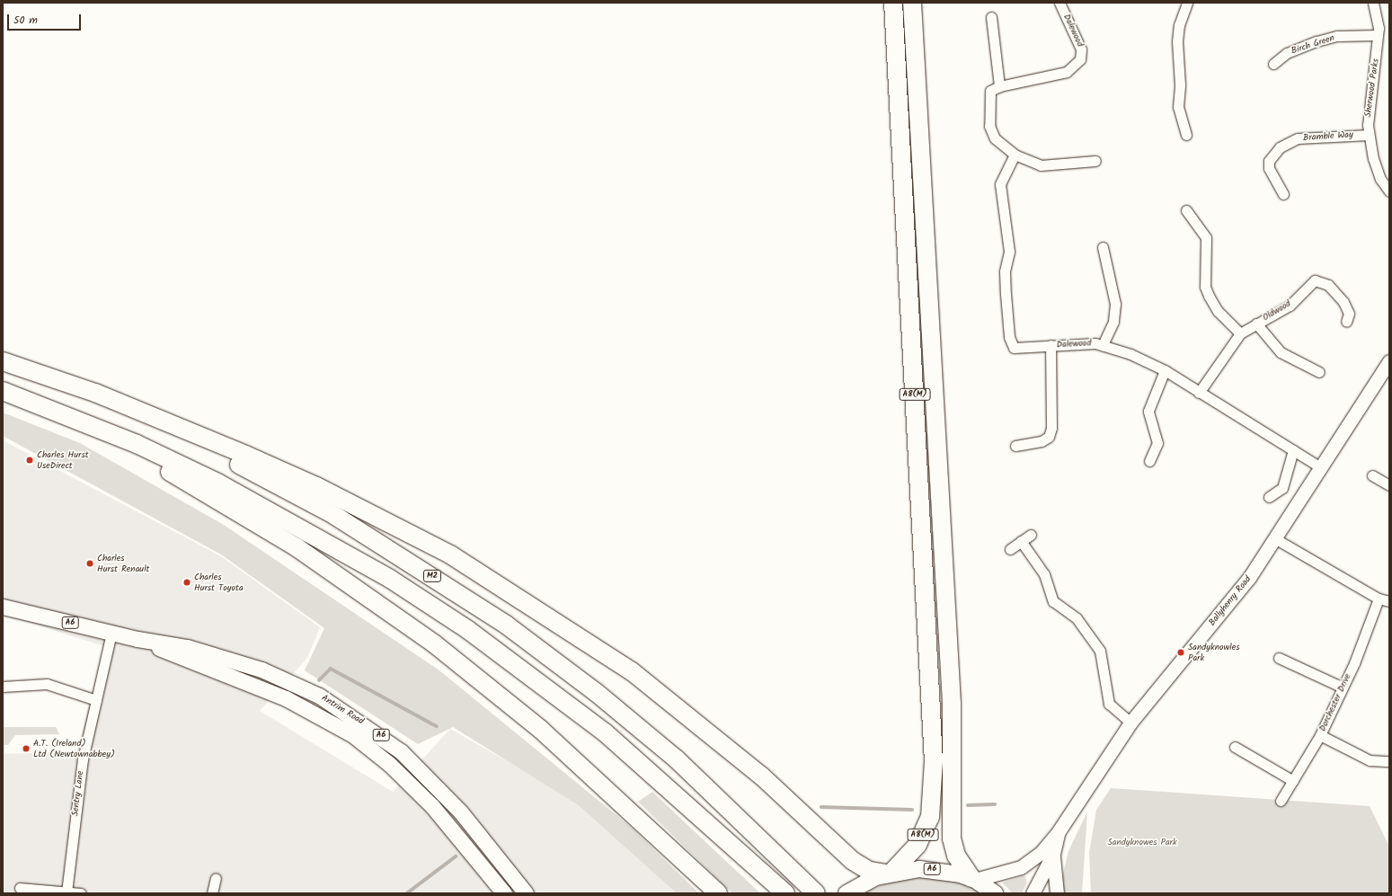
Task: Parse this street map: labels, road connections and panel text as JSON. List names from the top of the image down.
{
  "streets": {
    "highway": ["A8(M)", "M2", "A6"],
    "main road": ["Ballyhenry Road", "Antrim Road"],
    "street": [
      "Dalewood",
      "Birch Green",
      "Sherwood Parks",
      "Bramble Way",
      "Oldwood",
      "Dorchester Drive",
      "Sentry Lane"
    ]
  },
  "crossings": [
    ["Dalewood", "Oldwood"],
    ["Dalewood", "Ballyhenry Road"],
    ["Birch Green", "Sherwood Parks"],
    ["Sherwood Parks", "Bramble Way"],
    ["A8(M)", "Ballyhenry Road"],
    ["A8(M)", "A6"],
    ["Ballyhenry Road", "A6"],
    ["Antrim Road", "Sentry Lane"]
  ],
  "parks": ["Sandyknowes Park"],
  "places": [
    "Charles Hurst UseDirect",
    "Charles Hurst Renault",
    "Charles Hurst Toyota",
    "Sandyknowles Park",
    "A.T. (Ireland) Ltd (Newtownabbey)"
  ],
  "scale_bar": "50 m"
}
